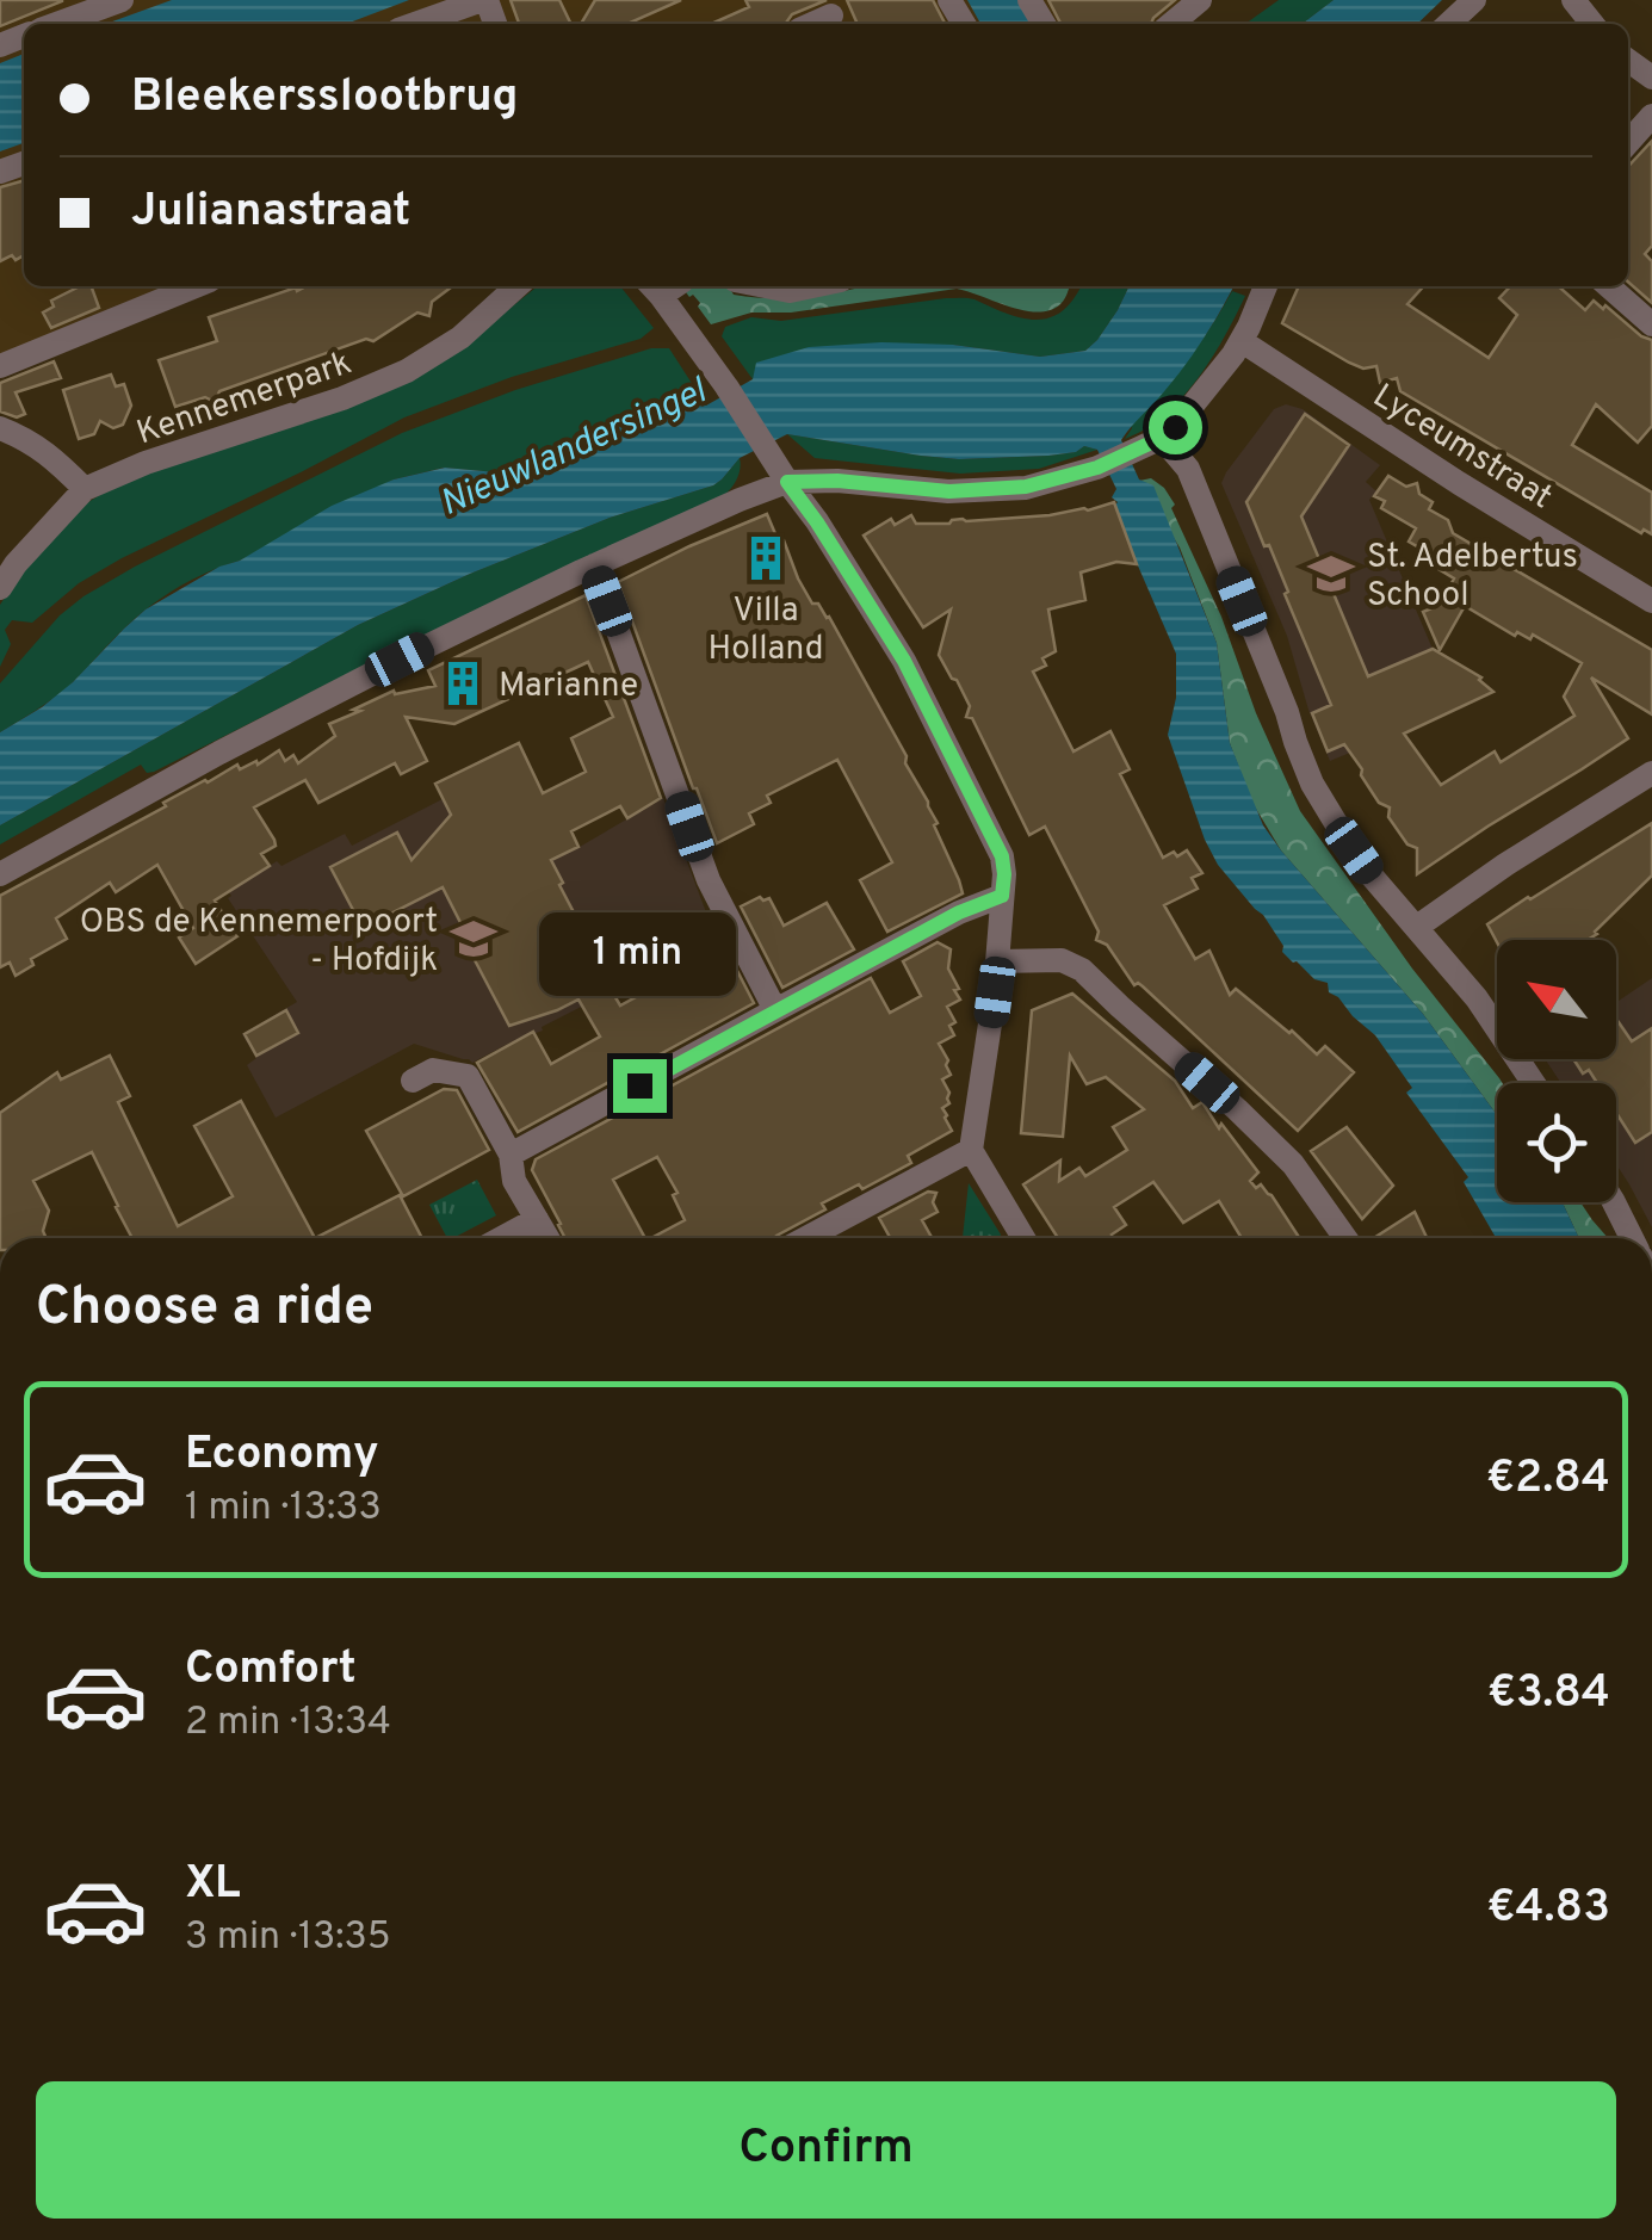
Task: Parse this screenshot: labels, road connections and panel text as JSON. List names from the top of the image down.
{
  "streets": {
    "street": ["Kennemerpark", "Lyceumstraat"]
  },
  "water": ["Nieuwlandersingel"],
  "places": {
    "building": ["Villa Holland", "Marianne"],
    "school or university": ["St. Adelbertus School", "OBS de Kennemerpoort - Hofdijk"]
  },
  "north": "top left",
  "page": {
    "banner": ["Bleekersslootbrug", "Julianastraat"],
    "bubble": "1 min",
    "heading": "Choose a ride",
    "list": [
      {
        "name": "Economy",
        "note": "1 min · 13:33",
        "value": "€2.84"
      },
      {
        "name": "Comfort",
        "note": "2 min · 13:34",
        "value": "€3.84"
      },
      {
        "name": "XL",
        "note": "3 min · 13:35",
        "value": "€4.83"
      }
    ],
    "buttons": "Confirm"
  }
}
